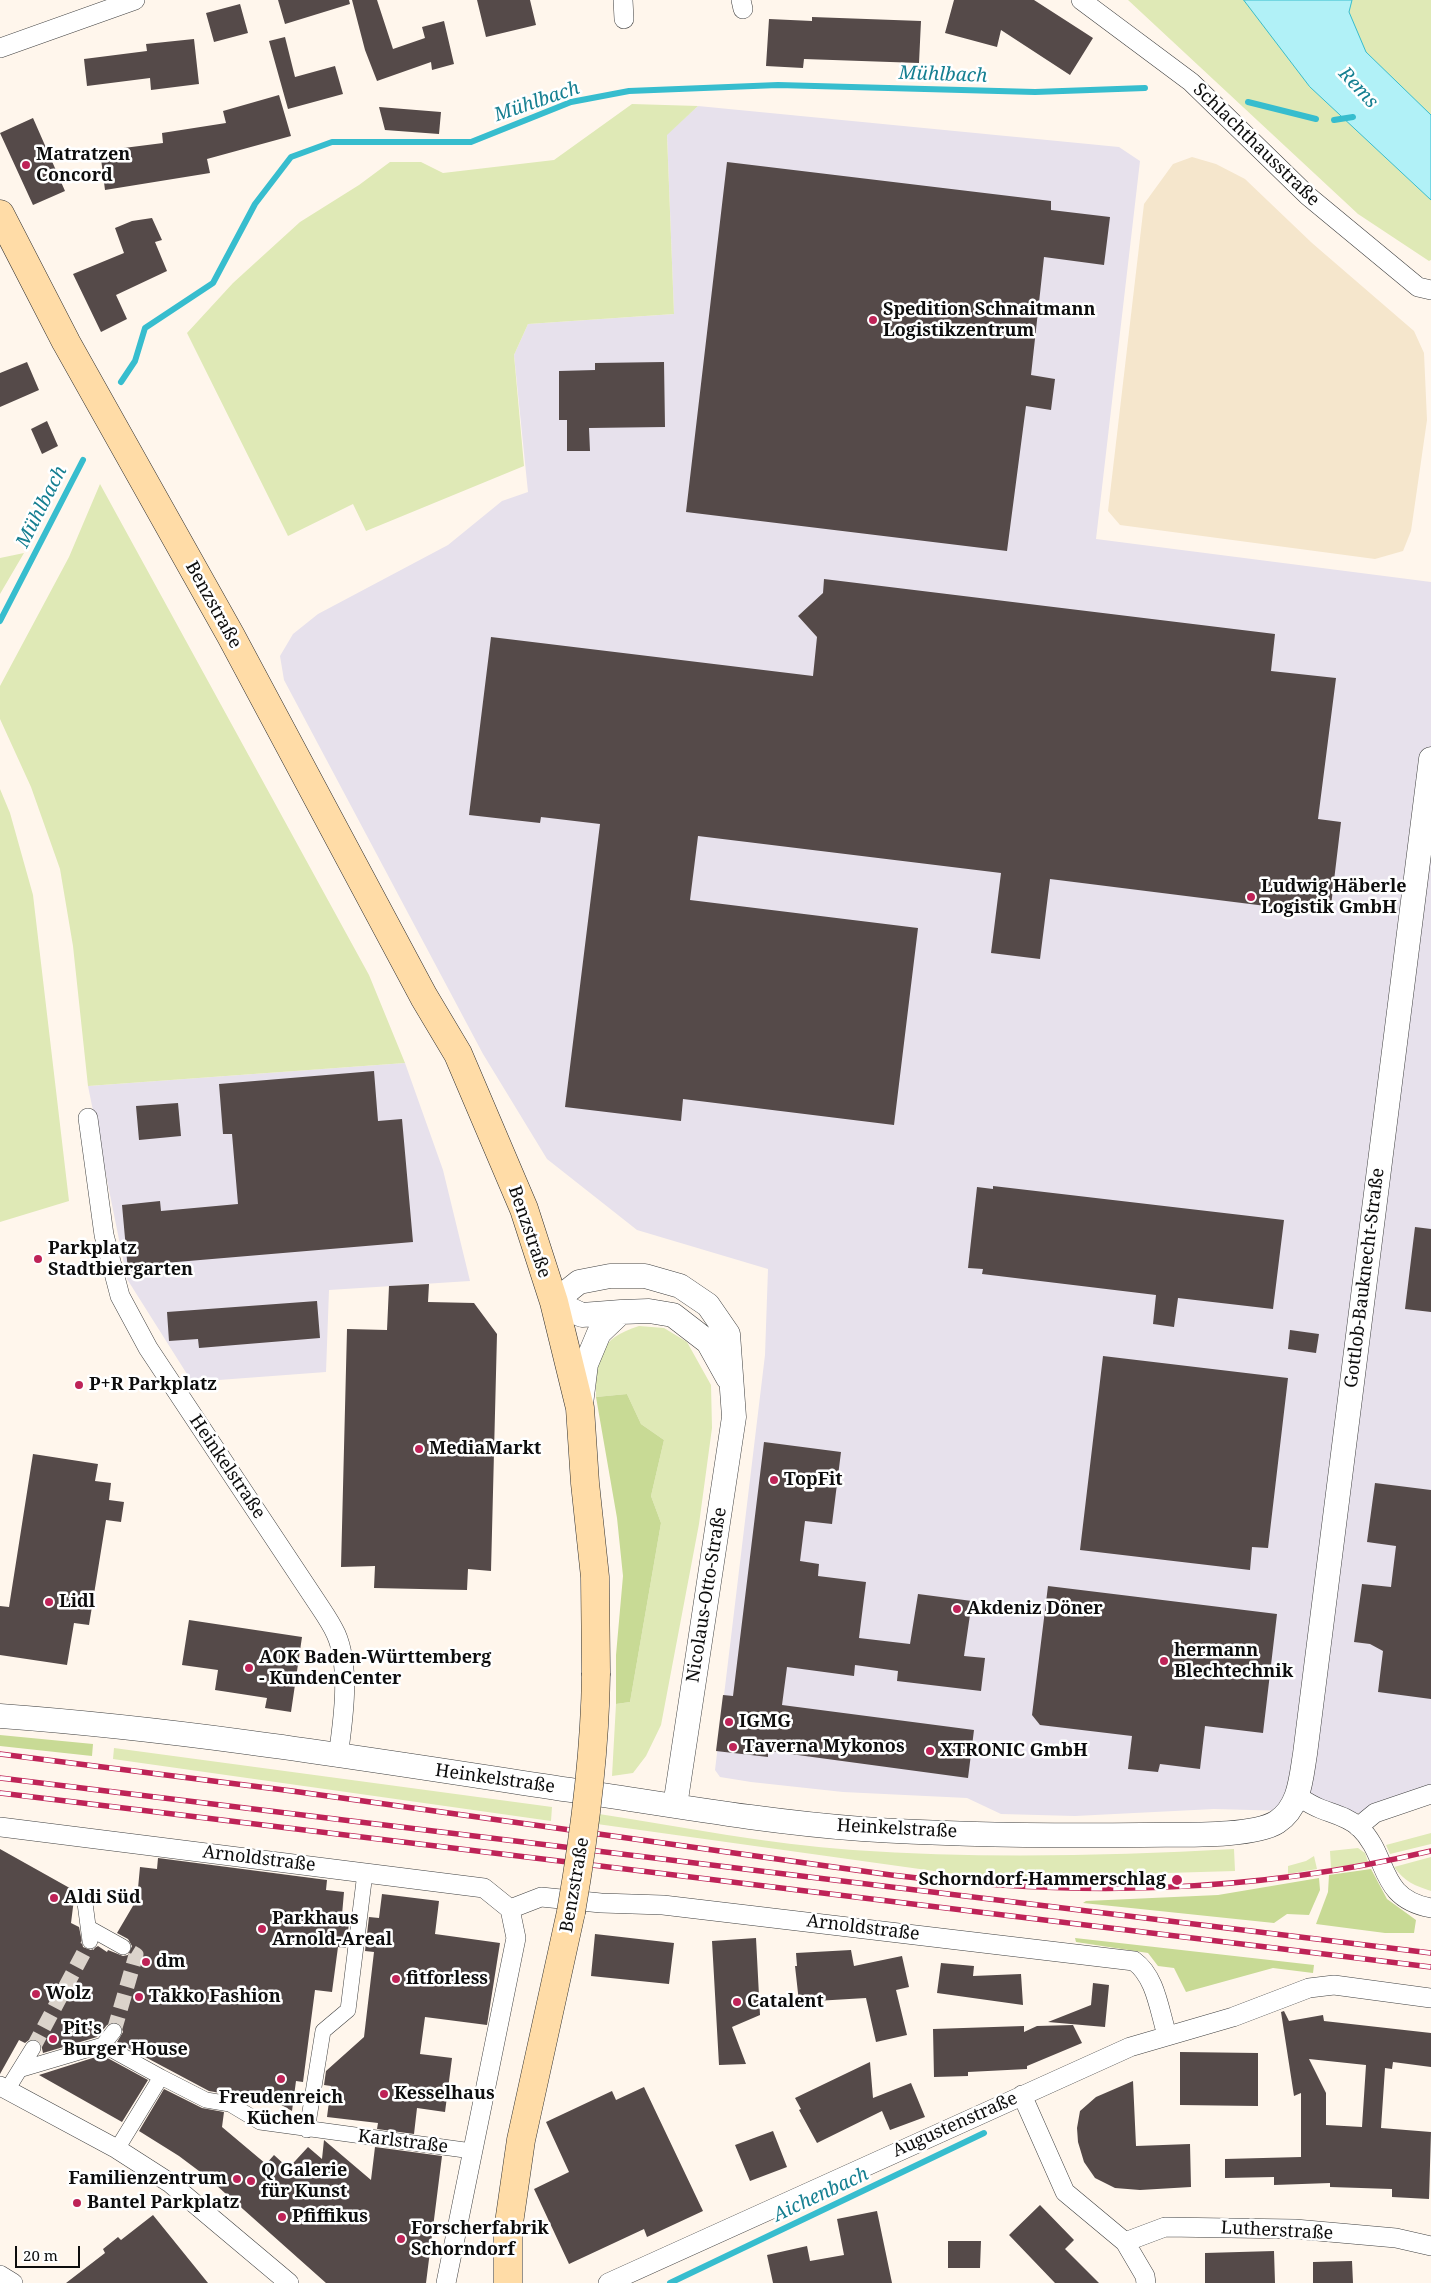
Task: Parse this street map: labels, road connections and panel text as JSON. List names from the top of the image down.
{
  "streets": {
    "main road": ["Benzstraße"],
    "street": [
      "Schlachthausstraße",
      "Gottlob-Bauknecht-Straße",
      "Heinkelstraße",
      "Nicolaus-Otto-Straße",
      "Arnoldstraße",
      "Augustenstraße",
      "Karlstraße",
      "Lutherstraße"
    ]
  },
  "crossings": [
    ["Benzstraße", "Nicolaus-Otto-Straße"],
    ["Gottlob-Bauknecht-Straße", "Heinkelstraße"],
    ["Heinkelstraße", "Nicolaus-Otto-Straße"],
    ["Arnoldstraße", "Augustenstraße"]
  ],
  "water": ["Mühlbach", "Rems", "Aichenbach"],
  "places": [
    "Matratzen Concord",
    "Spedition Schnaitmann Logistikzentrum",
    "Ludwig Häberle Logistik GmbH",
    "Parkplatz Stadtbiergarten",
    "P+R Parkplatz",
    "MediaMarkt",
    "TopFit",
    "Lidl",
    "Akdeniz Döner",
    "hermann Blechtechnik",
    "AOK Baden-Württemberg - KundenCenter",
    "IGMG",
    "Taverna Mykonos",
    "XTRONIC GmbH",
    "Schorndorf-Hammerschlag",
    "Aldi Süd",
    "Parkhaus Arnold-Areal",
    "dm",
    "fitforless",
    "Wolz",
    "Takko Fashion",
    "Catalent",
    "Pit's Burger House",
    "Freudenreich Küchen",
    "Kesselhaus",
    "Familienzentrum",
    "Q Galerie für Kunst",
    "Bantel Parkplatz",
    "Pfiffikus",
    "Forscherfabrik Schorndorf"
  ],
  "scale_bar": "20 m"
}
